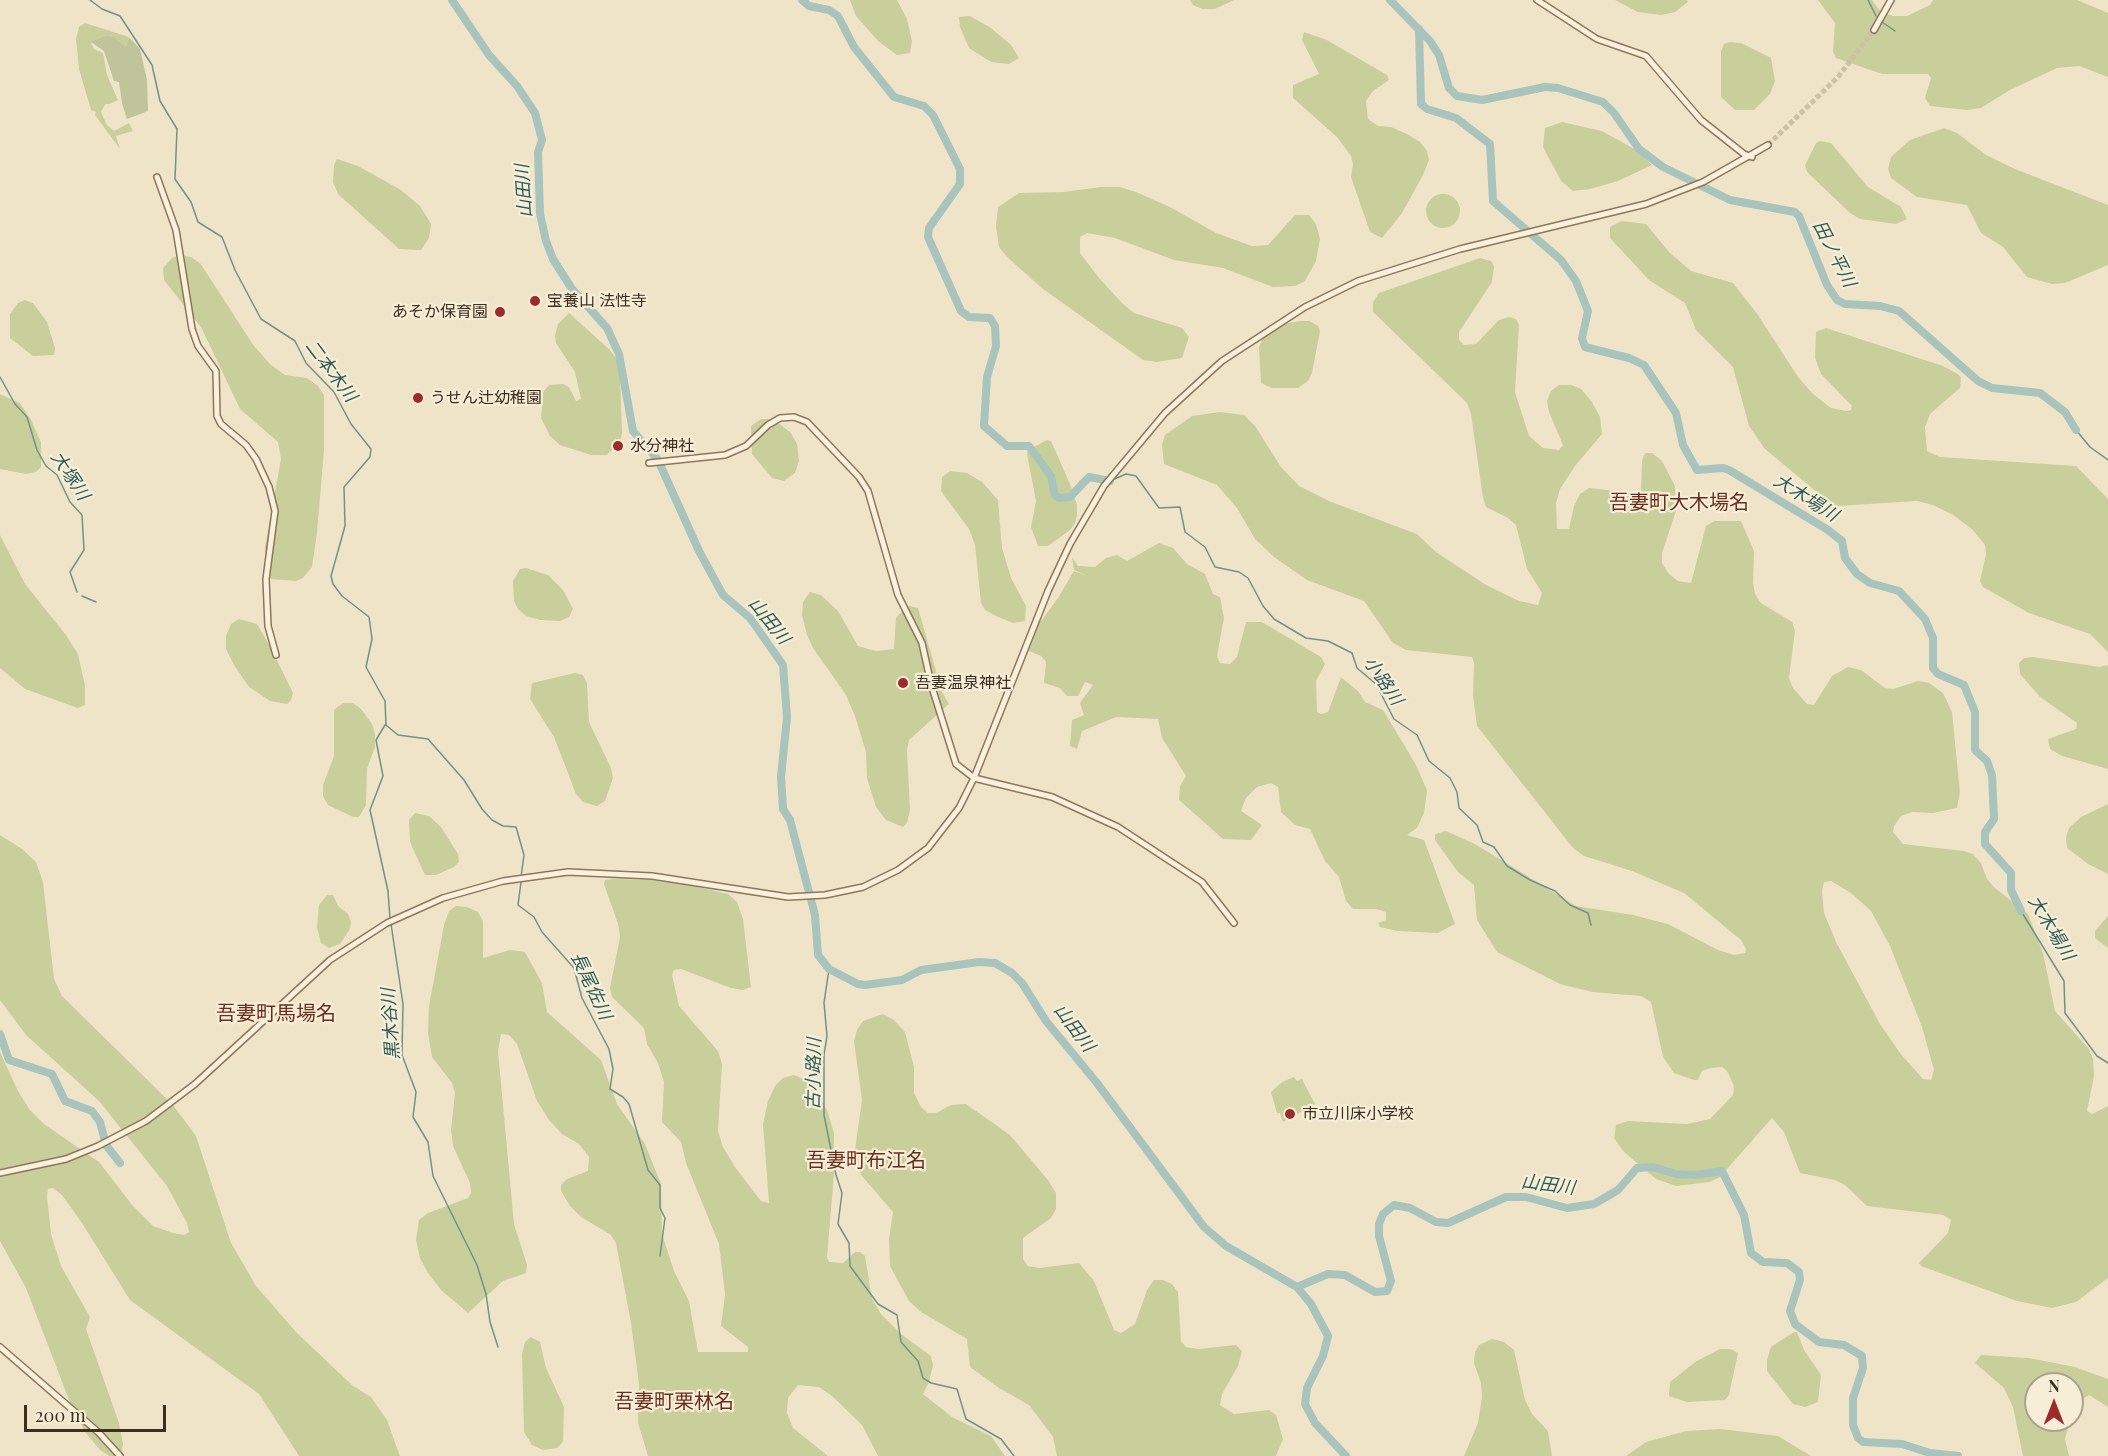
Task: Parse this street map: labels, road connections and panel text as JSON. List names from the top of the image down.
{
  "districts": [
    "吾妻町大木場名",
    "吾妻町馬場名",
    "吾妻町布江名",
    "吾妻町栗林名"
  ],
  "water": [
    "山田川",
    "田ノ平川",
    "二本木川",
    "大塚川",
    "大木場川",
    "小路川",
    "長尾佐川",
    "黒木谷川",
    "古小路川"
  ],
  "places": [
    "宝養山 法性寺",
    "あそか保育園",
    "うせん辻幼稚園",
    "水分神社",
    "吾妻温泉神社",
    "市立川床小学校"
  ],
  "scale_bar": "200 m",
  "north": "top"
}
